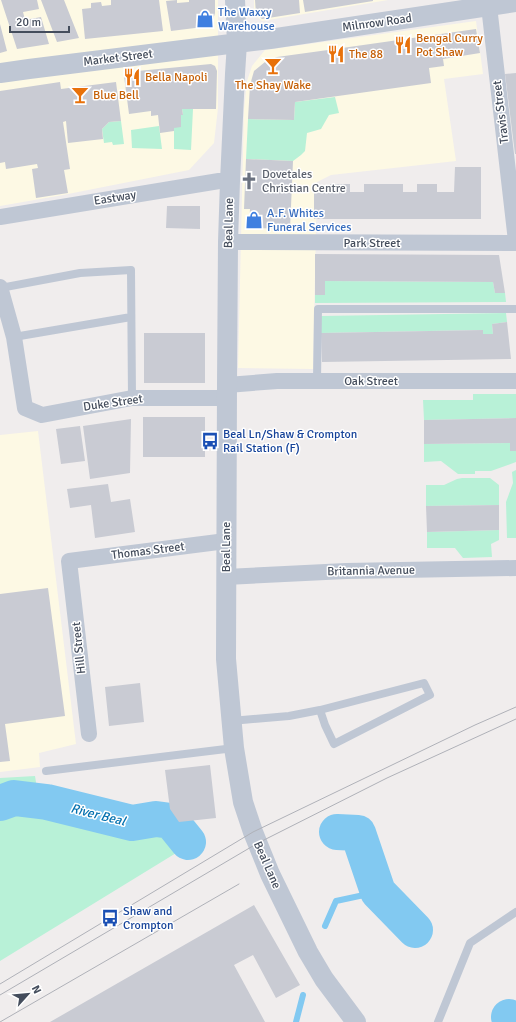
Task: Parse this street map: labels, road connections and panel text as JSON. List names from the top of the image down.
{
  "streets": {
    "street": [
      "Milnrow Road",
      "Market Street",
      "Travis Street",
      "Eastway",
      "Beal Lane",
      "Park Street",
      "Oak Street",
      "Duke Street",
      "Thomas Street",
      "Britannia Avenue",
      "Hill Street"
    ]
  },
  "crossings": [
    ["Milnrow Road", "Market Street"],
    ["Milnrow Road", "Travis Street"],
    ["Milnrow Road", "Beal Lane"],
    ["Market Street", "Beal Lane"],
    ["Travis Street", "Park Street"],
    ["Eastway", "Beal Lane"],
    ["Beal Lane", "Park Street"],
    ["Beal Lane", "Oak Street"],
    ["Beal Lane", "Duke Street"],
    ["Beal Lane", "Thomas Street"],
    ["Beal Lane", "Britannia Avenue"],
    ["Oak Street", "Duke Street"],
    ["Thomas Street", "Hill Street"]
  ],
  "water": ["River Beal"],
  "places": {
    "shop": ["The Waxxy Warehouse", "A.F. Whites Funeral Services"],
    "restaurant": ["Bengal Curry Pot Shaw", "The 88", "Bella Napoli"],
    "bar": ["The Shay Wake", "Blue Bell"],
    "church": ["Dovetales Christian Centre"],
    "bus stop": ["Beal Ln/Shaw & Crompton Rail Station (F)", "Shaw and Crompton"]
  },
  "scale_bar": "20 m",
  "north": "top right"
}
